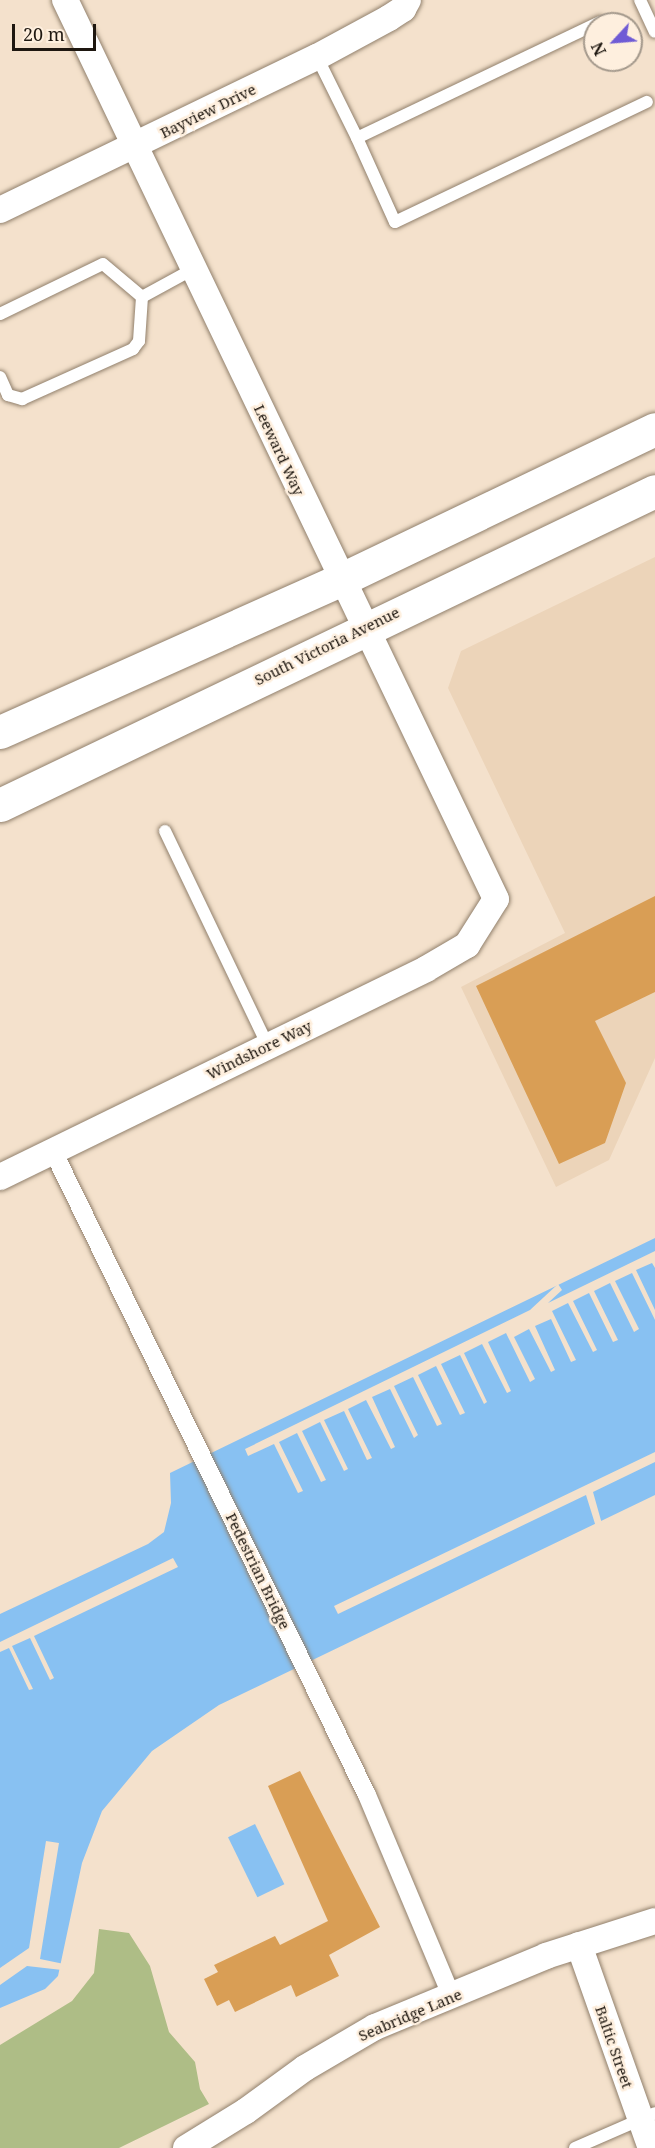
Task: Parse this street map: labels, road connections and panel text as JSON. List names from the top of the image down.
{
  "streets": {
    "main road": ["South Victoria Avenue"],
    "street": [
      "Bayview Drive",
      "Leeward Way",
      "Windshore Way",
      "Pedestrian Bridge",
      "Seabridge Lane",
      "Baltic Street"
    ]
  },
  "crossings": [
    ["Bayview Drive", "Leeward Way"],
    ["Leeward Way", "South Victoria Avenue"],
    ["Leeward Way", "Windshore Way"],
    ["Windshore Way", "Pedestrian Bridge"],
    ["Pedestrian Bridge", "Seabridge Lane"],
    ["Seabridge Lane", "Baltic Street"]
  ],
  "scale_bar": "20 m",
  "north": "bottom left"
}
